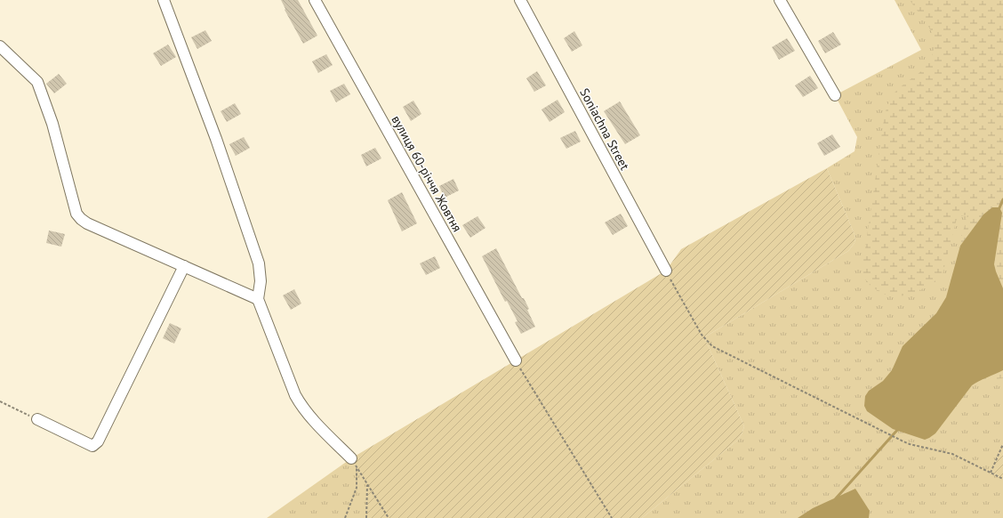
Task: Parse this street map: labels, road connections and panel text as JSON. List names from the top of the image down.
{
  "streets": {
    "street": ["Soniachna Street", "вулиця 60-річчя Жовтня"]
  }
}
